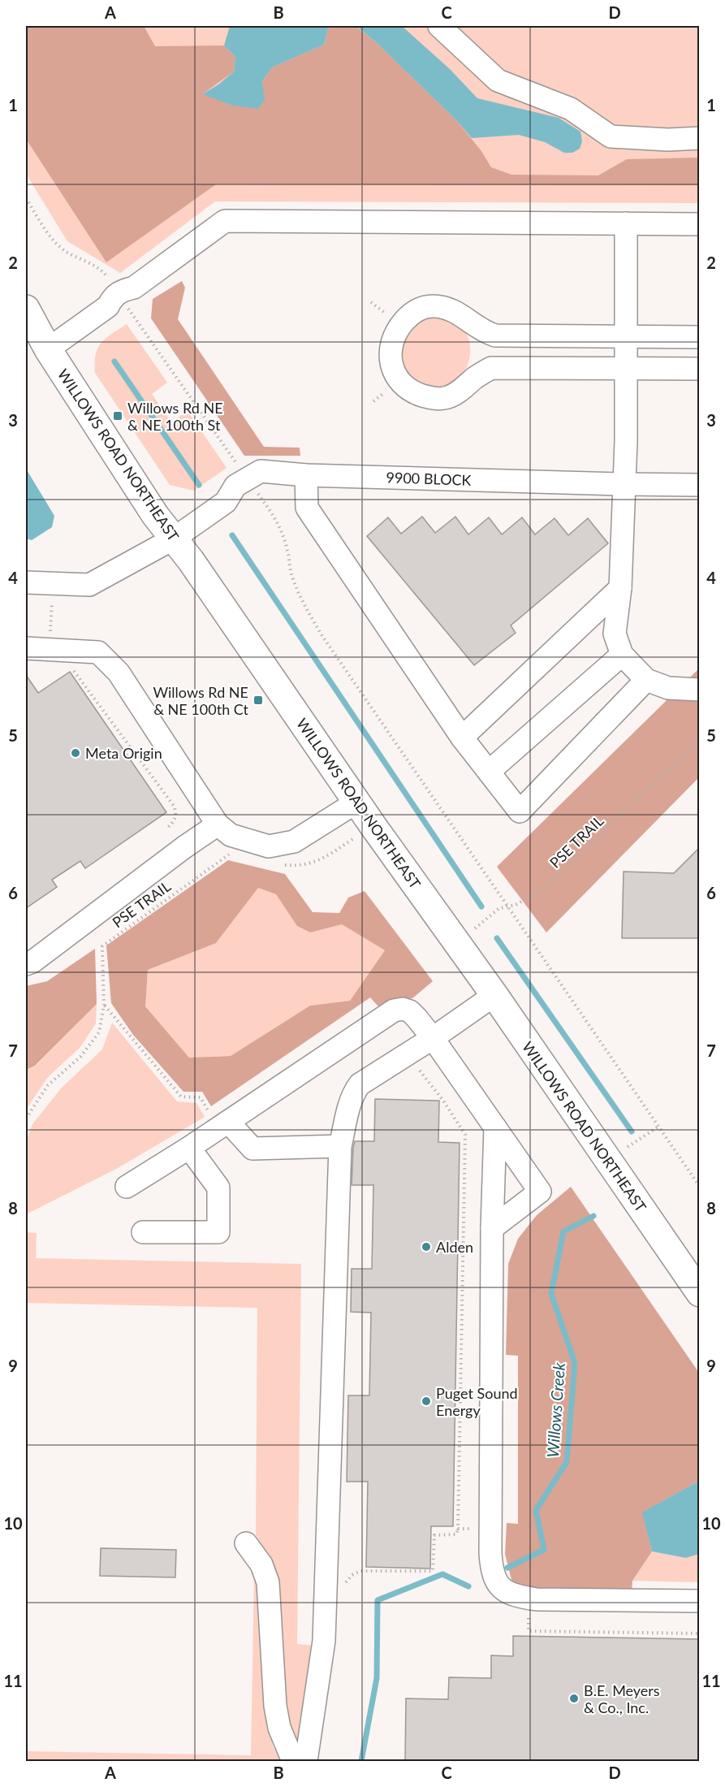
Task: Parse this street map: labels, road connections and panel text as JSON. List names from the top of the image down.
{
  "streets": {
    "main road": ["WILLOWS ROAD NORTHEAST"],
    "lane": ["9900 BLOCK"],
    "path": ["PSE TRAIL"]
  },
  "crossings": [
    ["WILLOWS ROAD NORTHEAST", "PSE TRAIL"]
  ],
  "water": ["Willows Creek"],
  "places": {
    "transit": ["Willows Rd NE & NE 100th St", "Willows Rd NE & NE 100th Ct"],
    "other": [
      "Meta Origin",
      "Alden",
      "Puget Sound Energy",
      "B.E. Meyers & Co., Inc."
    ]
  },
  "grid": {
    "columns": [
      "A",
      "B",
      "C",
      "D"
    ],
    "rows": [
      "1",
      "2",
      "3",
      "4",
      "5",
      "6",
      "7",
      "8",
      "9",
      "10",
      "11"
    ]
  }
}
